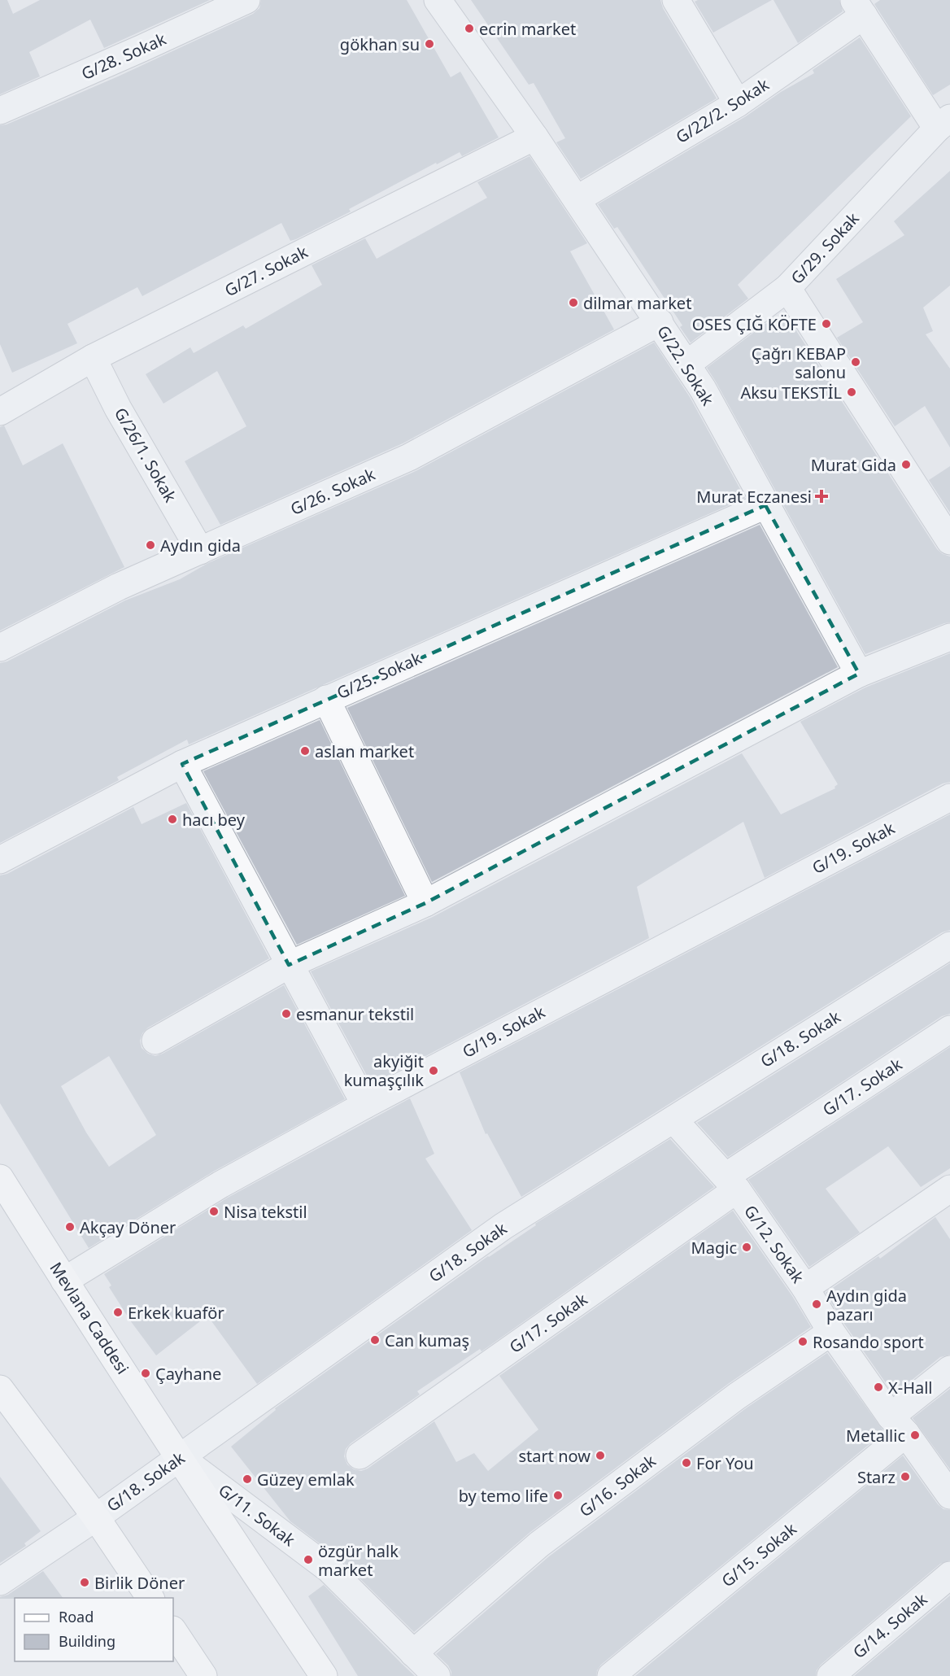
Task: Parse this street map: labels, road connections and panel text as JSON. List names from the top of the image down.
{
  "streets": {
    "street": [
      "G/28. Sokak",
      "G/22/2. Sokak",
      "G/29. Sokak",
      "G/27. Sokak",
      "G/22. Sokak",
      "G/26/1. Sokak",
      "G/26. Sokak",
      "G/25. Sokak",
      "G/19. Sokak",
      "G/18. Sokak",
      "G/17. Sokak",
      "G/12. Sokak",
      "Mevlana Caddesi",
      "G/16. Sokak",
      "G/11. Sokak",
      "G/15. Sokak",
      "G/14. Sokak"
    ]
  },
  "crossings": [
    ["G/22/2. Sokak", "G/22. Sokak"],
    ["G/29. Sokak", "G/22. Sokak"],
    ["G/27. Sokak", "G/22. Sokak"],
    ["G/27. Sokak", "G/26/1. Sokak"],
    ["G/22. Sokak", "G/26. Sokak"],
    ["G/22. Sokak", "G/25. Sokak"],
    ["G/26/1. Sokak", "G/26. Sokak"],
    ["G/19. Sokak", "Mevlana Caddesi"],
    ["G/18. Sokak", "G/12. Sokak"],
    ["G/18. Sokak", "Mevlana Caddesi"],
    ["G/18. Sokak", "G/11. Sokak"],
    ["G/17. Sokak", "G/12. Sokak"],
    ["G/12. Sokak", "G/16. Sokak"],
    ["G/12. Sokak", "G/15. Sokak"],
    ["Mevlana Caddesi", "G/11. Sokak"],
    ["G/16. Sokak", "G/11. Sokak"]
  ],
  "places": {
    "other": [
      "ecrin market",
      "gökhan su",
      "dilmar market",
      "OSES ÇIĞ KÖFTE",
      "Çağrı KEBAP salonu",
      "Aksu TEKSTİL",
      "Murat Gida",
      "Aydın gida",
      "aslan market",
      "hacı bey",
      "esmanur tekstil",
      "akyiğit kumaşçılık",
      "Nisa tekstil",
      "Akçay Döner",
      "Magic",
      "Aydın gida pazarı",
      "Erkek kuaför",
      "Can kumaş",
      "Rosando sport",
      "Çayhane",
      "X-Hall",
      "Metallic",
      "start now",
      "For You",
      "Starz",
      "Güzey emlak",
      "by temo life",
      "özgür halk market",
      "Birlik Döner"
    ],
    "health": ["Murat Eczanesi"]
  },
  "legend": ["Road", "Building"]
}
